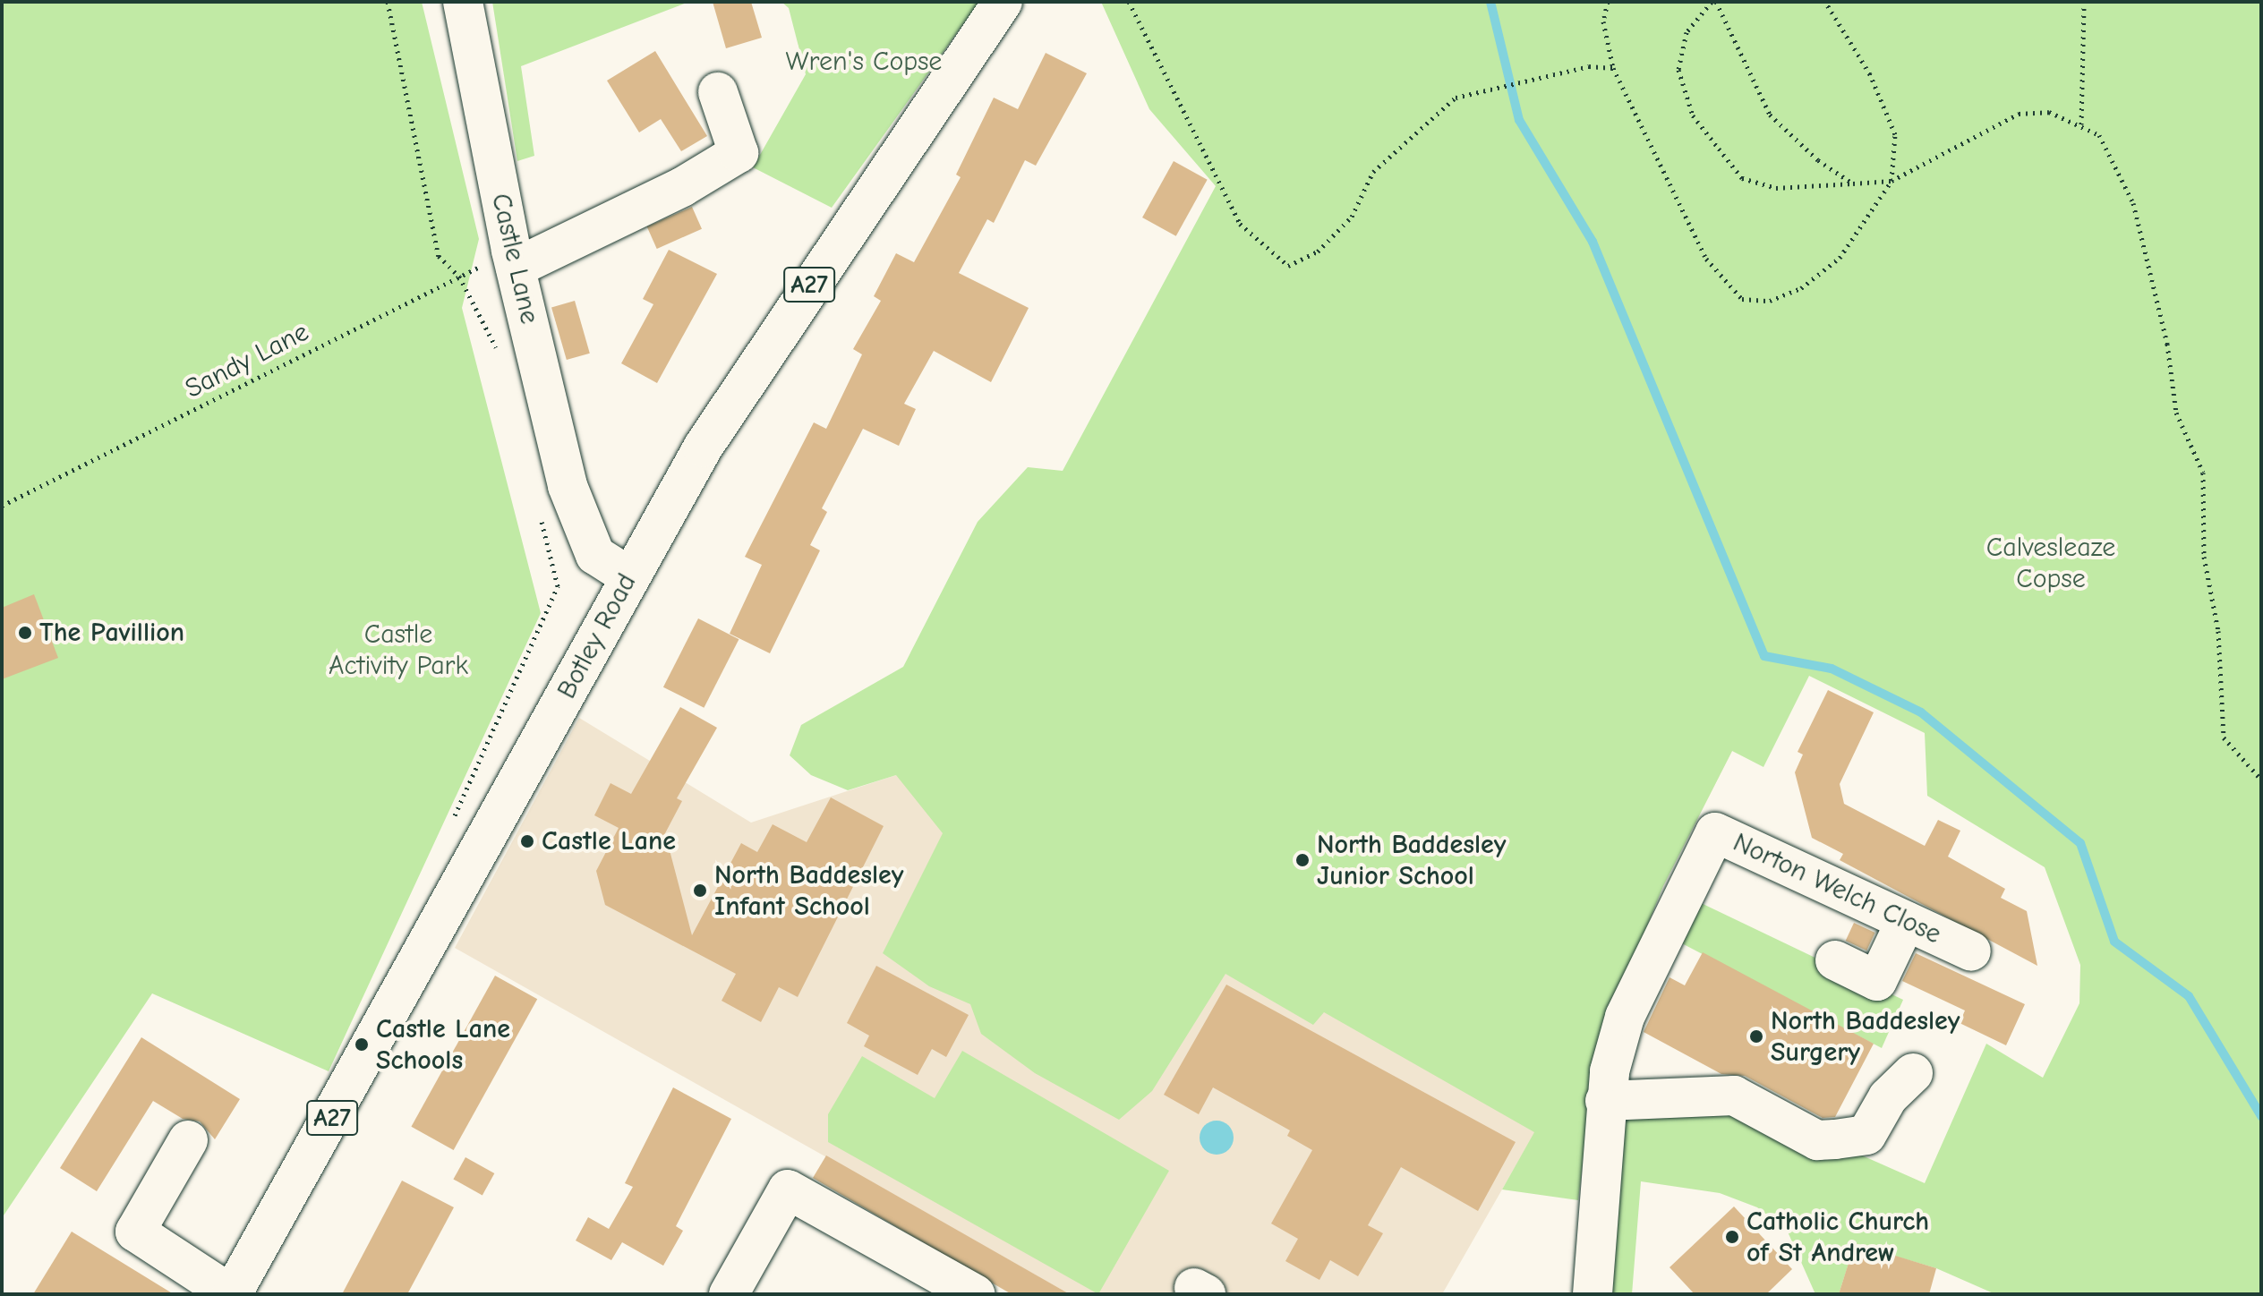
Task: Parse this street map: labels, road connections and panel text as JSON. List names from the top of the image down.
{
  "streets": {
    "main road": [
      "Castle Lane",
      "A27",
      "Botley Road",
      "Norton Welch Close"
    ],
    "path": ["Sandy Lane"]
  },
  "crossings": [
    ["Castle Lane", "Sandy Lane"],
    ["Castle Lane", "Botley Road"]
  ],
  "parks": ["Wren's Copse", "Calvesleaze Copse", "Castle Activity Park"],
  "places": [
    "The Pavillion",
    "Castle Lane",
    "North Baddesley Junior School",
    "North Baddesley Infant School",
    "North Baddesley Surgery",
    "Castle Lane Schools",
    "Catholic Church of St Andrew"
  ]
}
